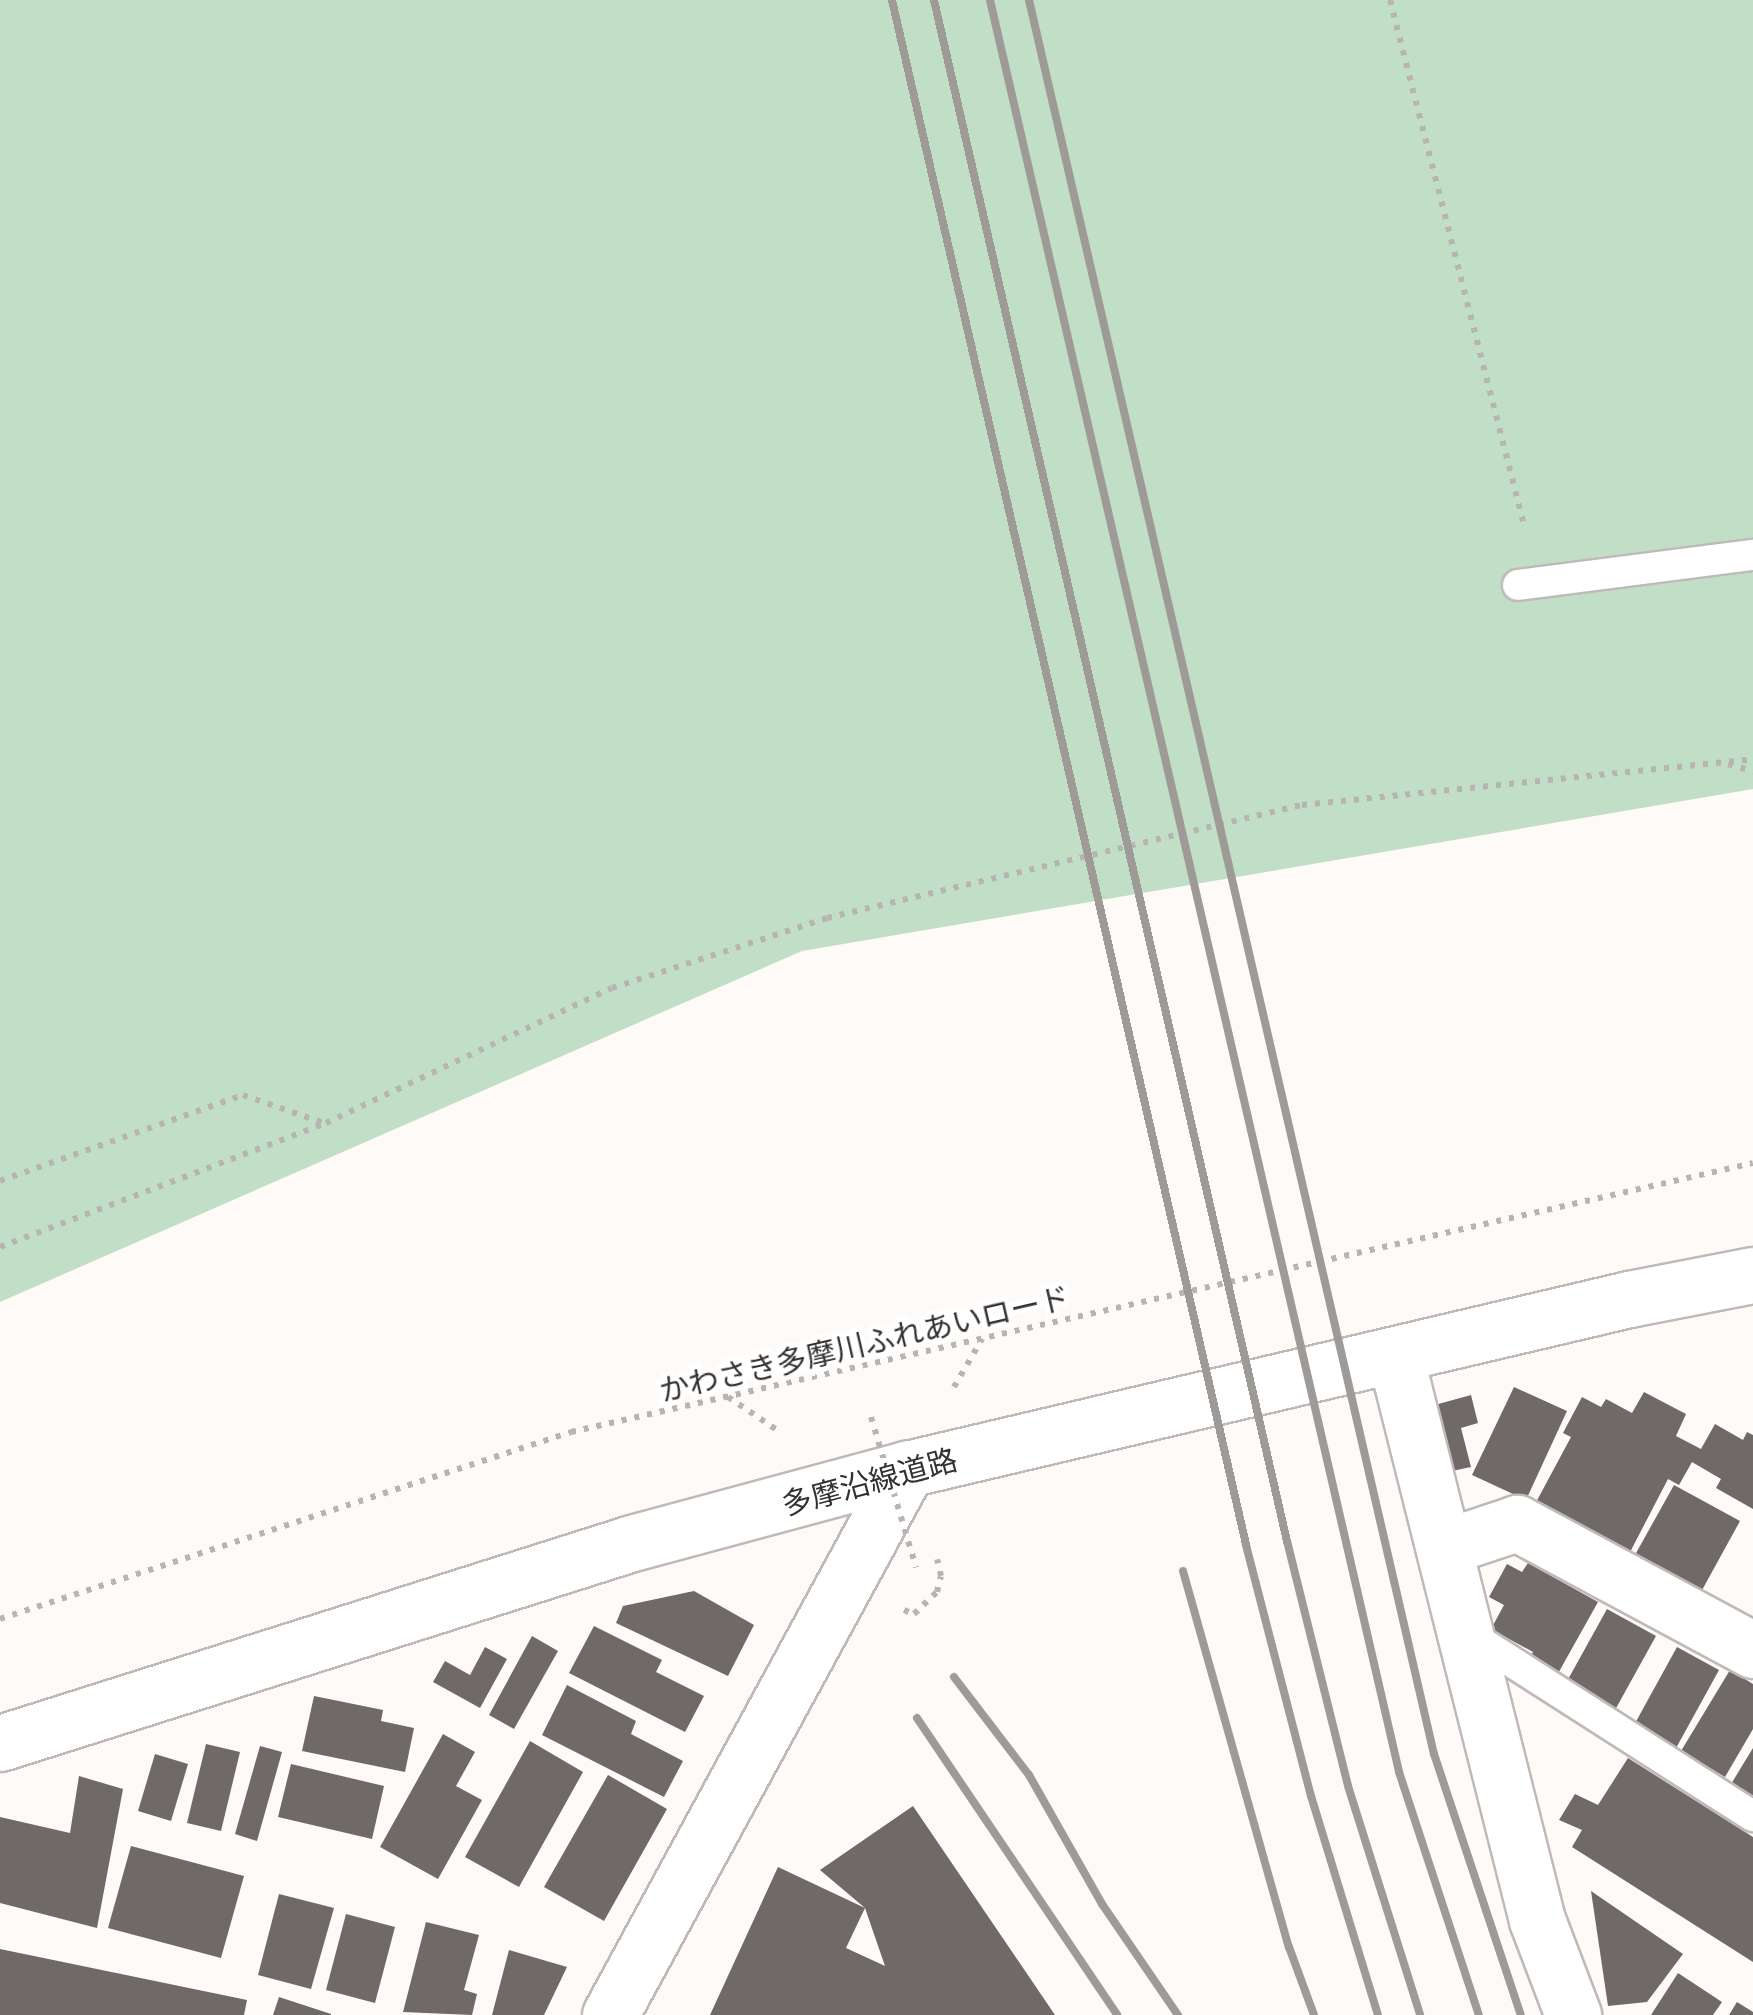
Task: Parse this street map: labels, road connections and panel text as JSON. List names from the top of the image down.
{
  "streets": {
    "main road": ["多摩沿線道路"],
    "path": ["かわさき多摩川ふれあいロード"]
  }
}
